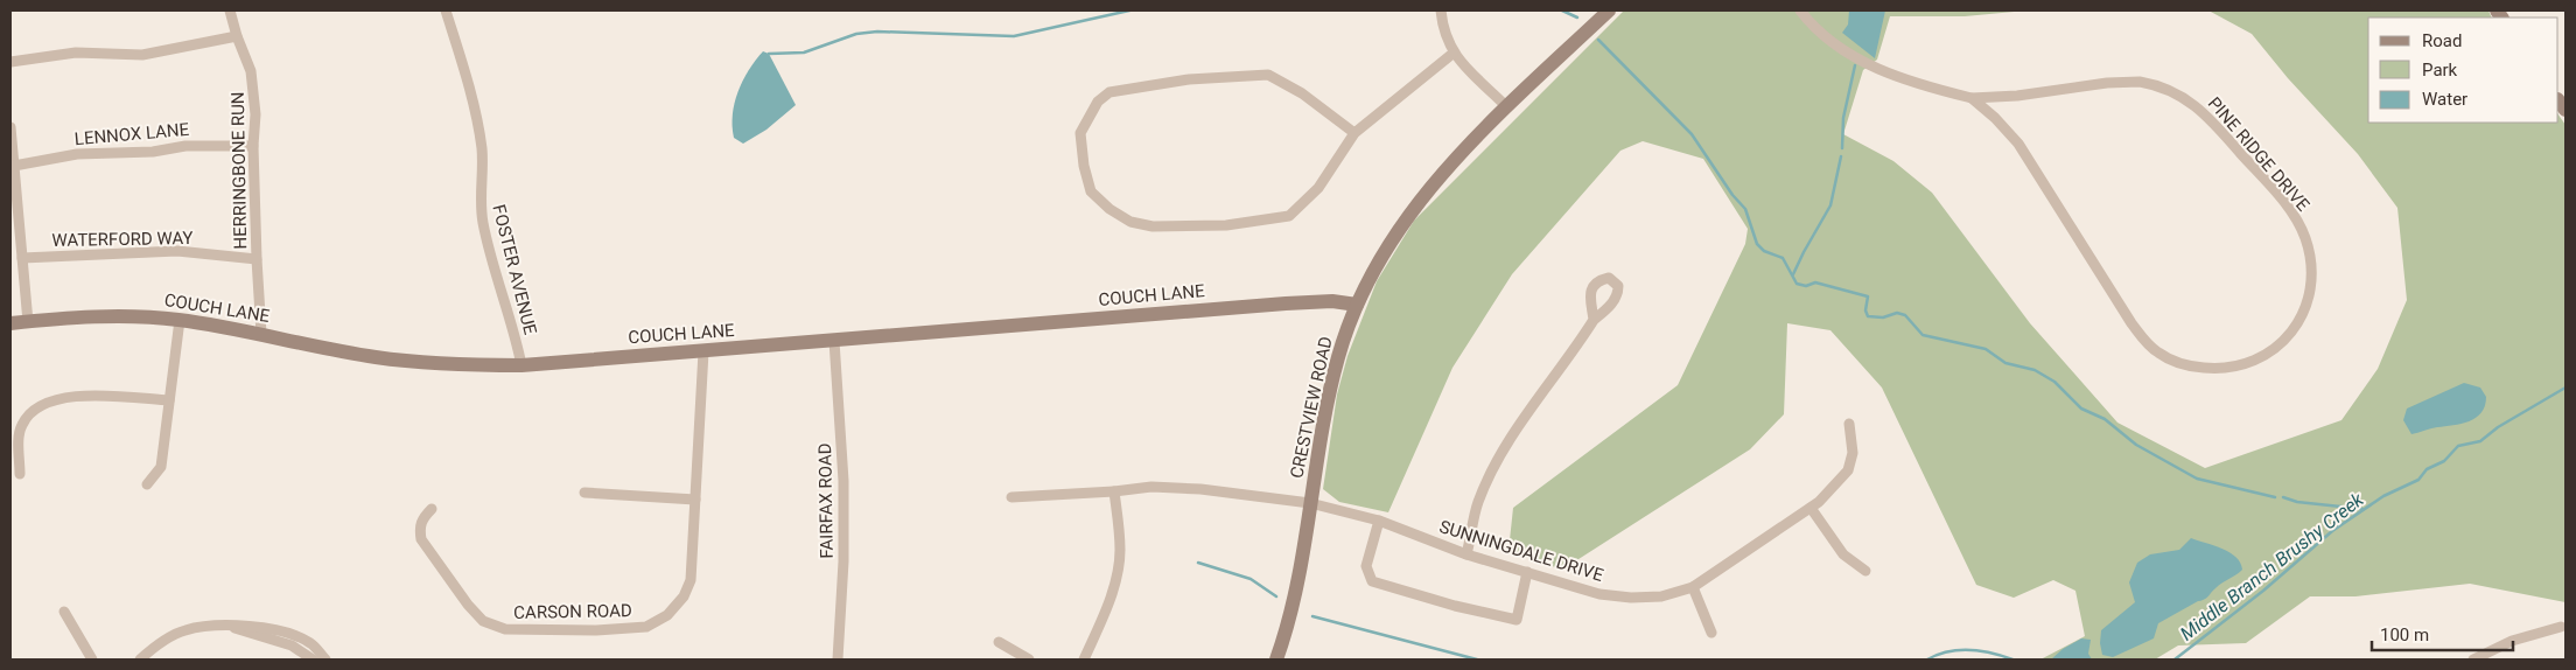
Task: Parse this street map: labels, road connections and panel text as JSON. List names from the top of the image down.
{
  "streets": {
    "street": [
      "LENNOX LANE",
      "PINE RIDGE DRIVE",
      "HERRINGBONE RUN",
      "WATERFORD WAY",
      "FOSTER AVENUE",
      "COUCH LANE",
      "CRESTVIEW ROAD",
      "FAIRFAX ROAD",
      "SUNNINGDALE DRIVE",
      "CARSON ROAD"
    ]
  },
  "crossings": [
    ["LENNOX LANE", "HERRINGBONE RUN"],
    ["HERRINGBONE RUN", "WATERFORD WAY"],
    ["HERRINGBONE RUN", "COUCH LANE"],
    ["FOSTER AVENUE", "COUCH LANE"],
    ["COUCH LANE", "CRESTVIEW ROAD"],
    ["COUCH LANE", "FAIRFAX ROAD"],
    ["COUCH LANE", "CARSON ROAD"],
    ["CRESTVIEW ROAD", "SUNNINGDALE DRIVE"]
  ],
  "water": ["Middle Branch Brushy Creek"],
  "legend": ["Road", "Park", "Water"],
  "scale_bar": "100 m"
}
